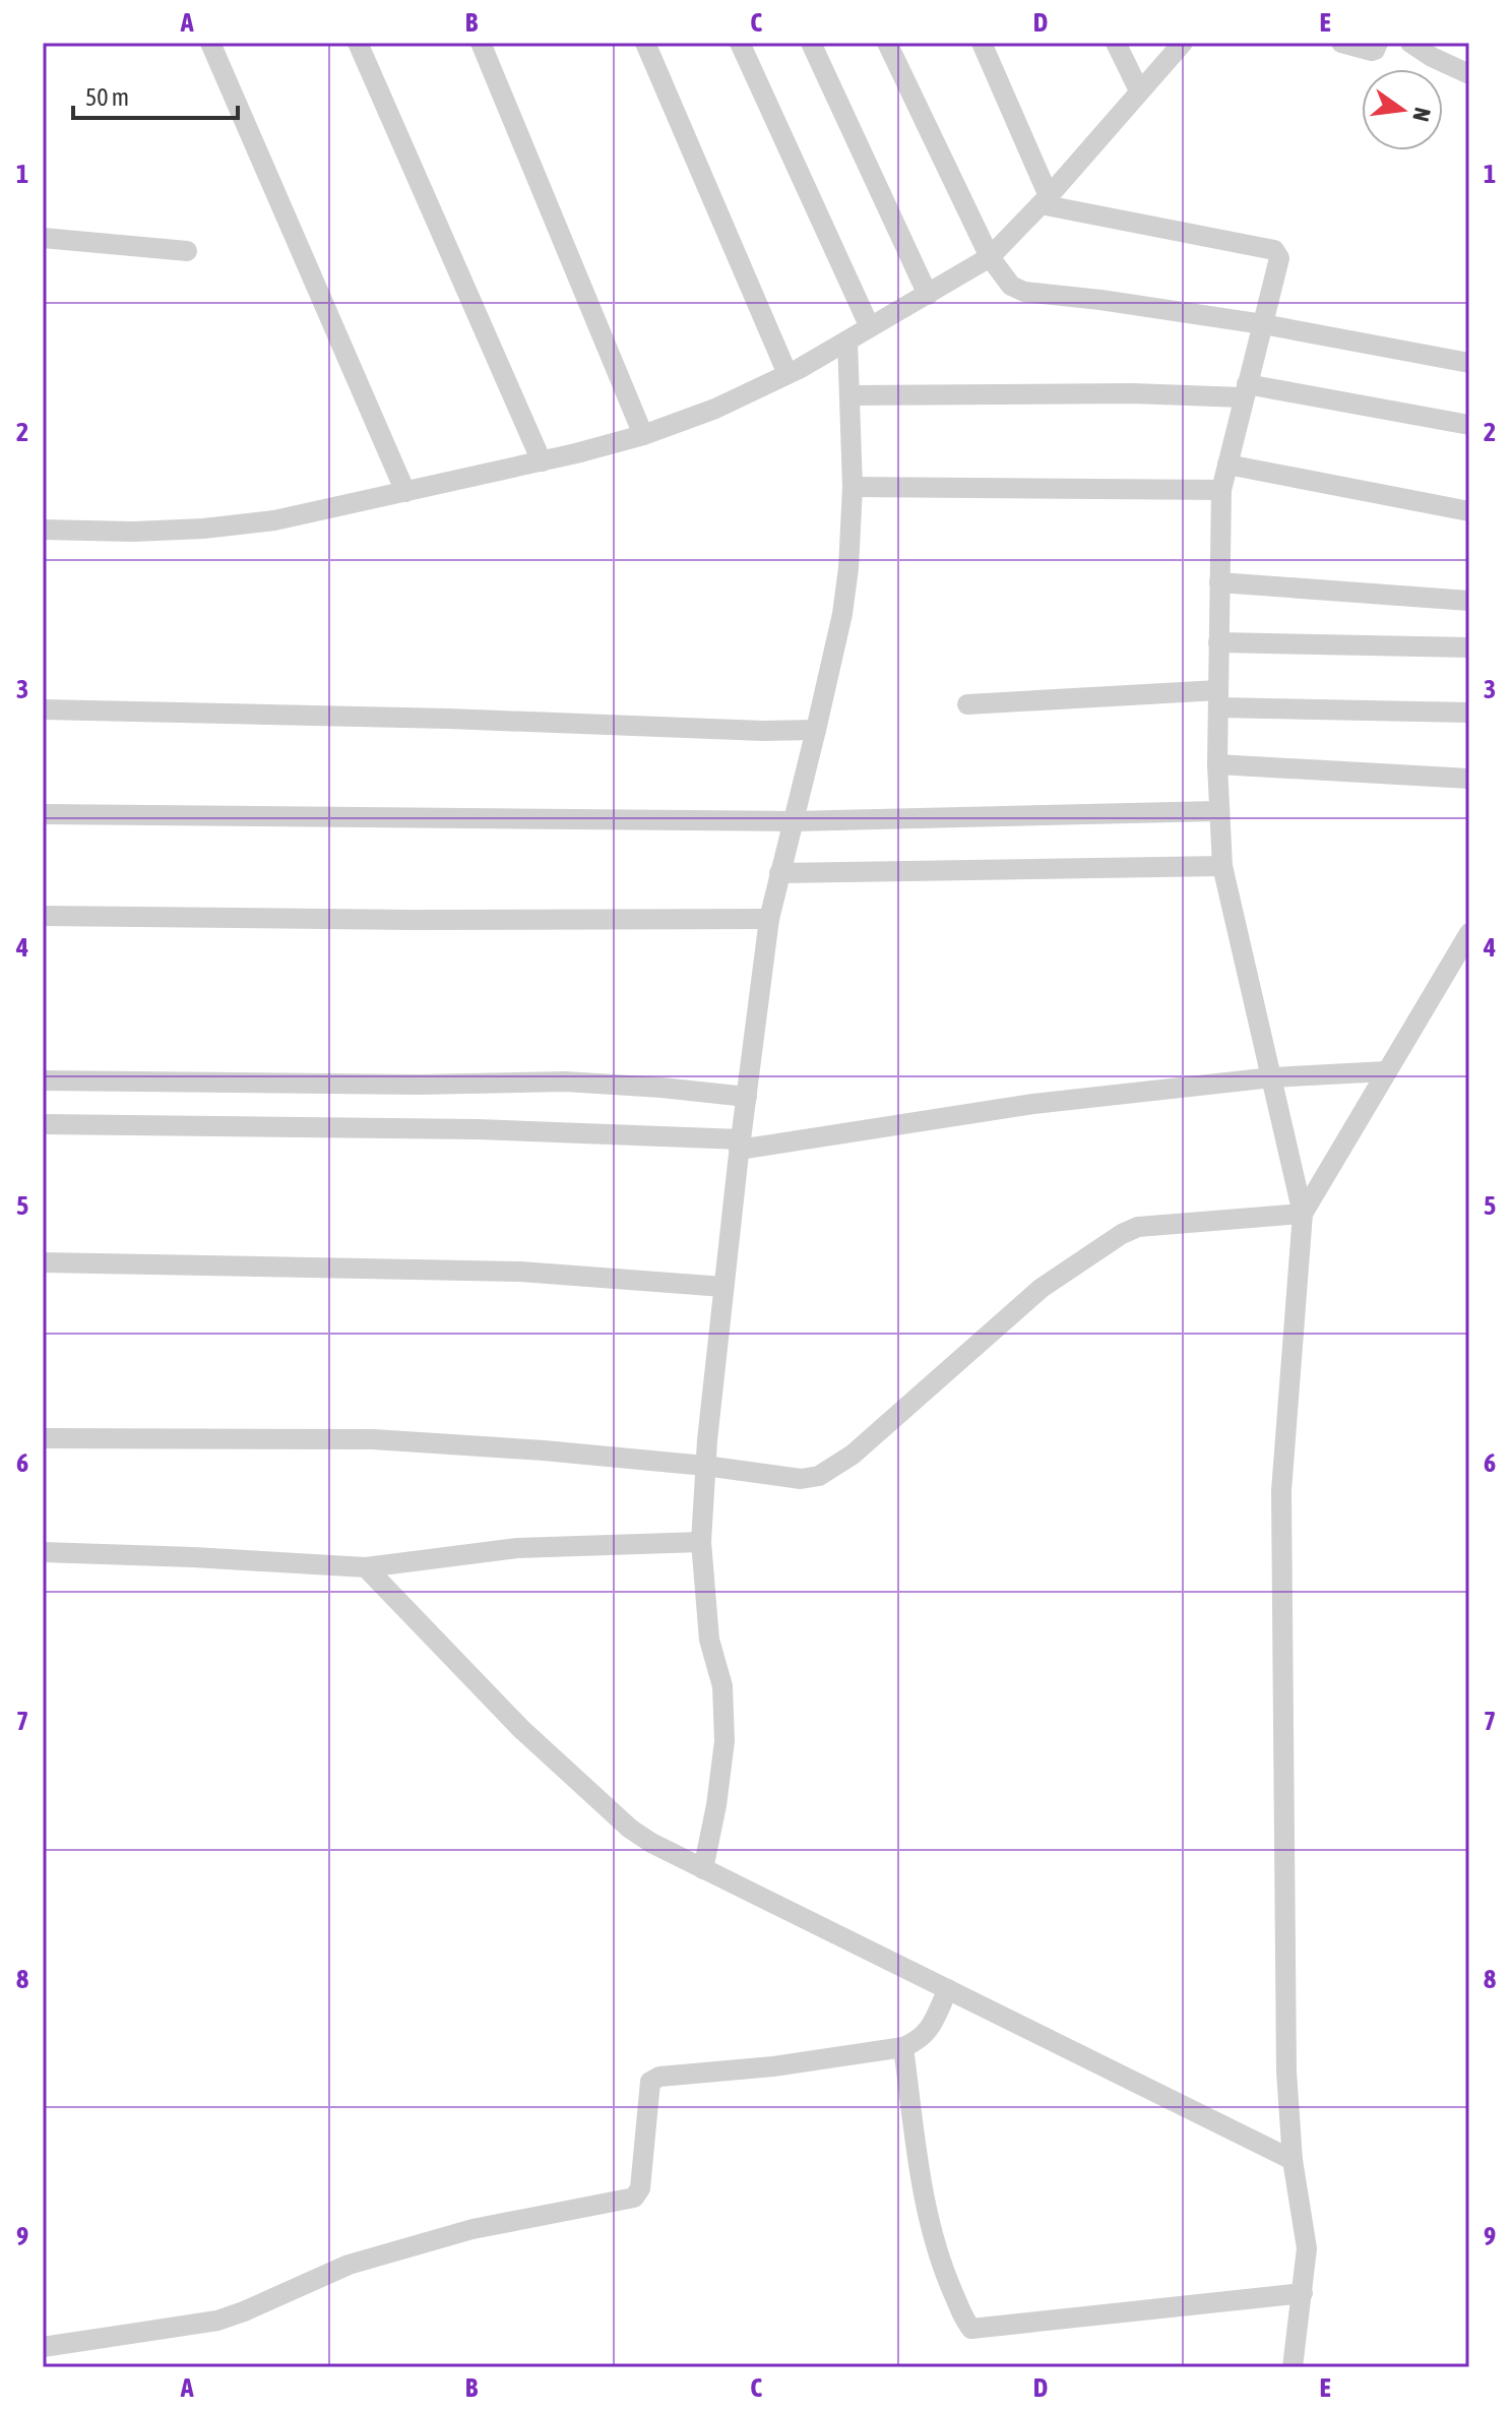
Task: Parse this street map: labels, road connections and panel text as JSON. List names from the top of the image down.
{
  "scale_bar": "50 m",
  "north": "right",
  "grid": {
    "columns": [
      "A",
      "B",
      "C",
      "D",
      "E"
    ],
    "rows": [
      "1",
      "2",
      "3",
      "4",
      "5",
      "6",
      "7",
      "8",
      "9"
    ]
  }
}
